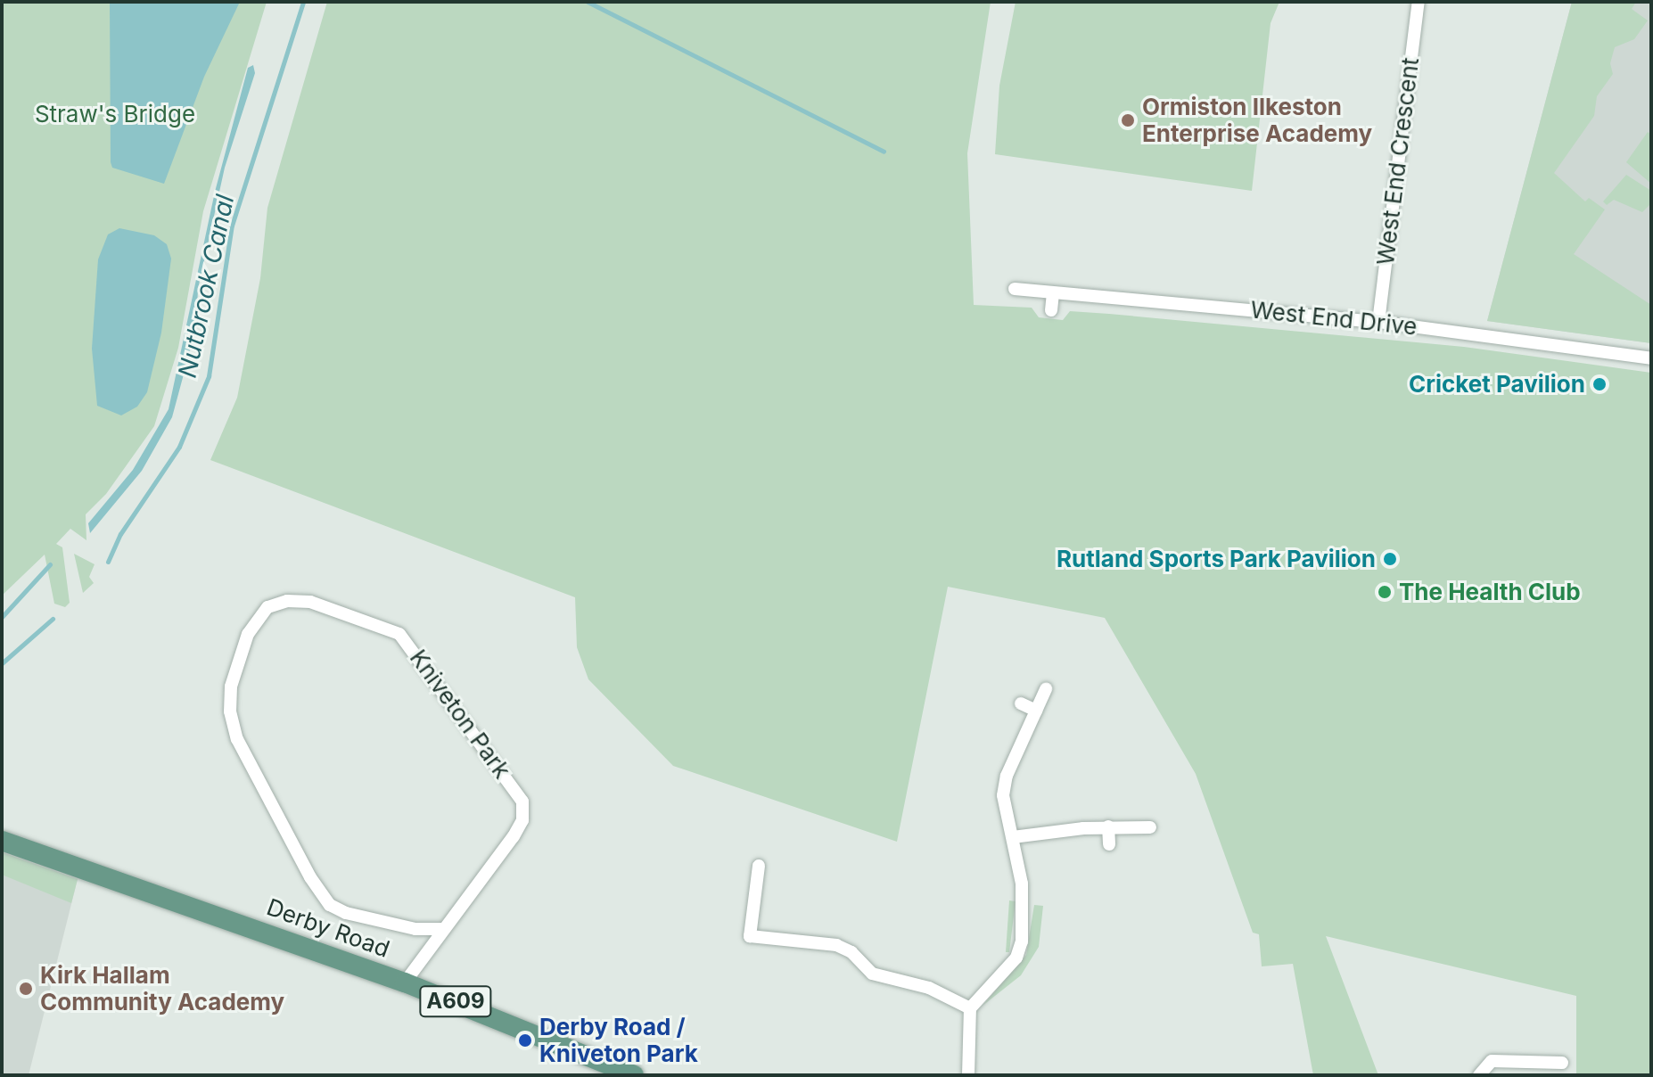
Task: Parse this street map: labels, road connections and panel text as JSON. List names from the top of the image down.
{
  "streets": {
    "main road": ["Derby Road", "A609"],
    "street": ["West End Crescent", "West End Drive", "Kniveton Park"]
  },
  "crossings": [
    ["West End Crescent", "West End Drive"],
    ["Kniveton Park", "Derby Road"]
  ],
  "water": ["Nutbrook Canal"],
  "parks": ["Straw's Bridge"],
  "places": [
    "Ormiston Ilkeston Enterprise Academy",
    "Cricket Pavilion",
    "Rutland Sports Park Pavilion",
    "The Health Club",
    "Kirk Hallam Community Academy",
    "Derby Road / Kniveton Park"
  ]
}
